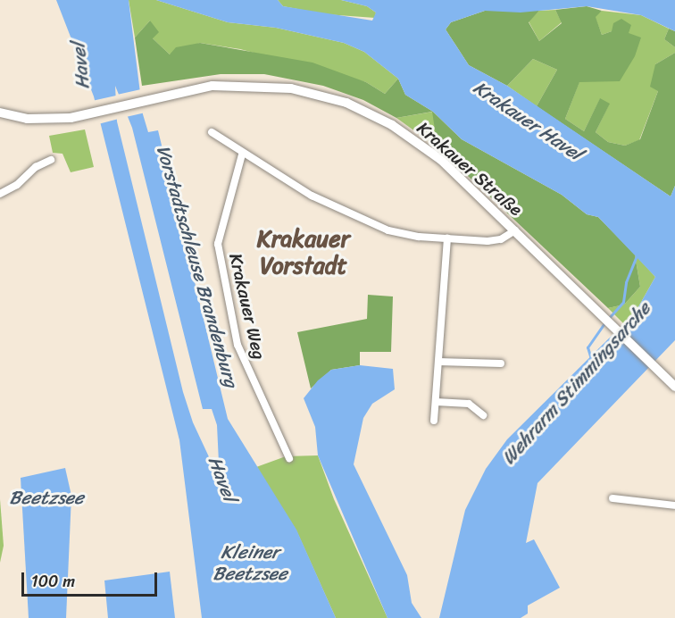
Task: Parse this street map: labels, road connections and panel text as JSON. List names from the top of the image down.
{
  "streets": {
    "main road": ["Krakauer Straße"],
    "street": ["Krakauer Weg"]
  },
  "districts": ["Krakauer Vorstadt"],
  "water": [
    "Havel",
    "Krakauer Havel",
    "Vorstadtschleuse Brandenburg",
    "Wehrarm Stimmingsarche",
    "Beetzsee",
    "Kleiner Beetzsee"
  ],
  "scale_bar": "100 m"
}
